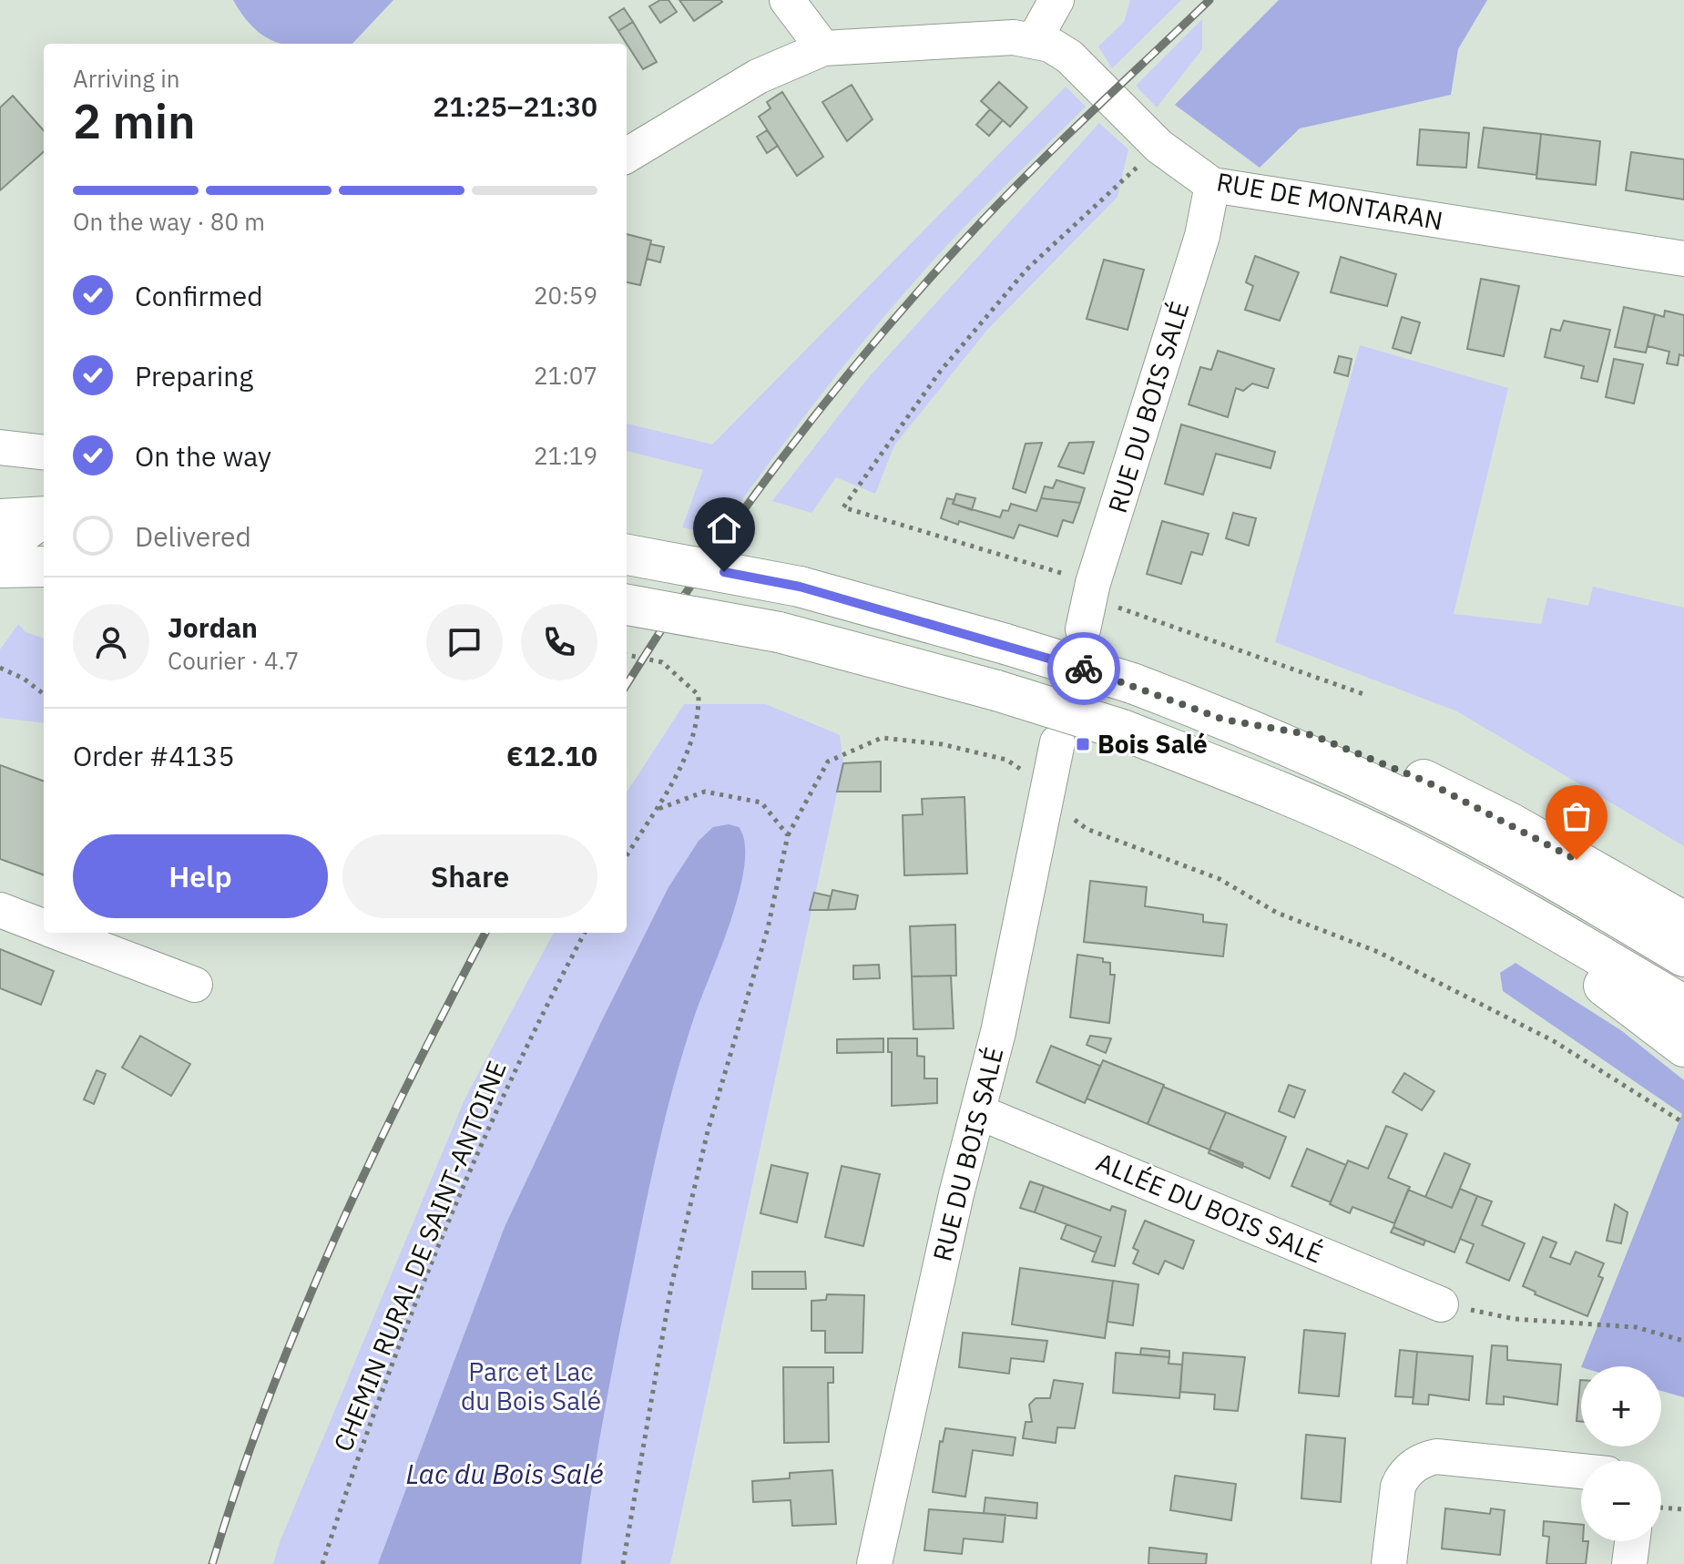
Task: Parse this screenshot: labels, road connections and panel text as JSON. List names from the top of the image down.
{
  "streets": {
    "street": ["RUE DE MONTARAN", "RUE DU BOIS SALÉ", "ALLÉE DU BOIS SALÉ"],
    "path": ["CHEMIN RURAL DE SAINT-ANTOINE"]
  },
  "crossings": [
    ["RUE DE MONTARAN", "RUE DU BOIS SALÉ"],
    ["RUE DU BOIS SALÉ", "ALLÉE DU BOIS SALÉ"]
  ],
  "water": ["Lac du Bois Salé"],
  "parks": ["Parc et Lac du Bois Salé"],
  "places": {
    "transit": ["Bois Salé"]
  },
  "page": {
    "heading": ["2 min", "Arriving in", "21:25–21:30"],
    "panel": [
      "Jordan",
      "Courier · 4.7",
      "Order #4135",
      "€12.10"
    ],
    "bar": "On the way · 80 m",
    "list": [
      ["Confirmed", "20:59"],
      ["Preparing", "21:07"],
      ["On the way", "21:19"],
      "Delivered"
    ],
    "buttons": ["Help", "Share"],
    "map_buttons": ["+", "−"]
  }
}
